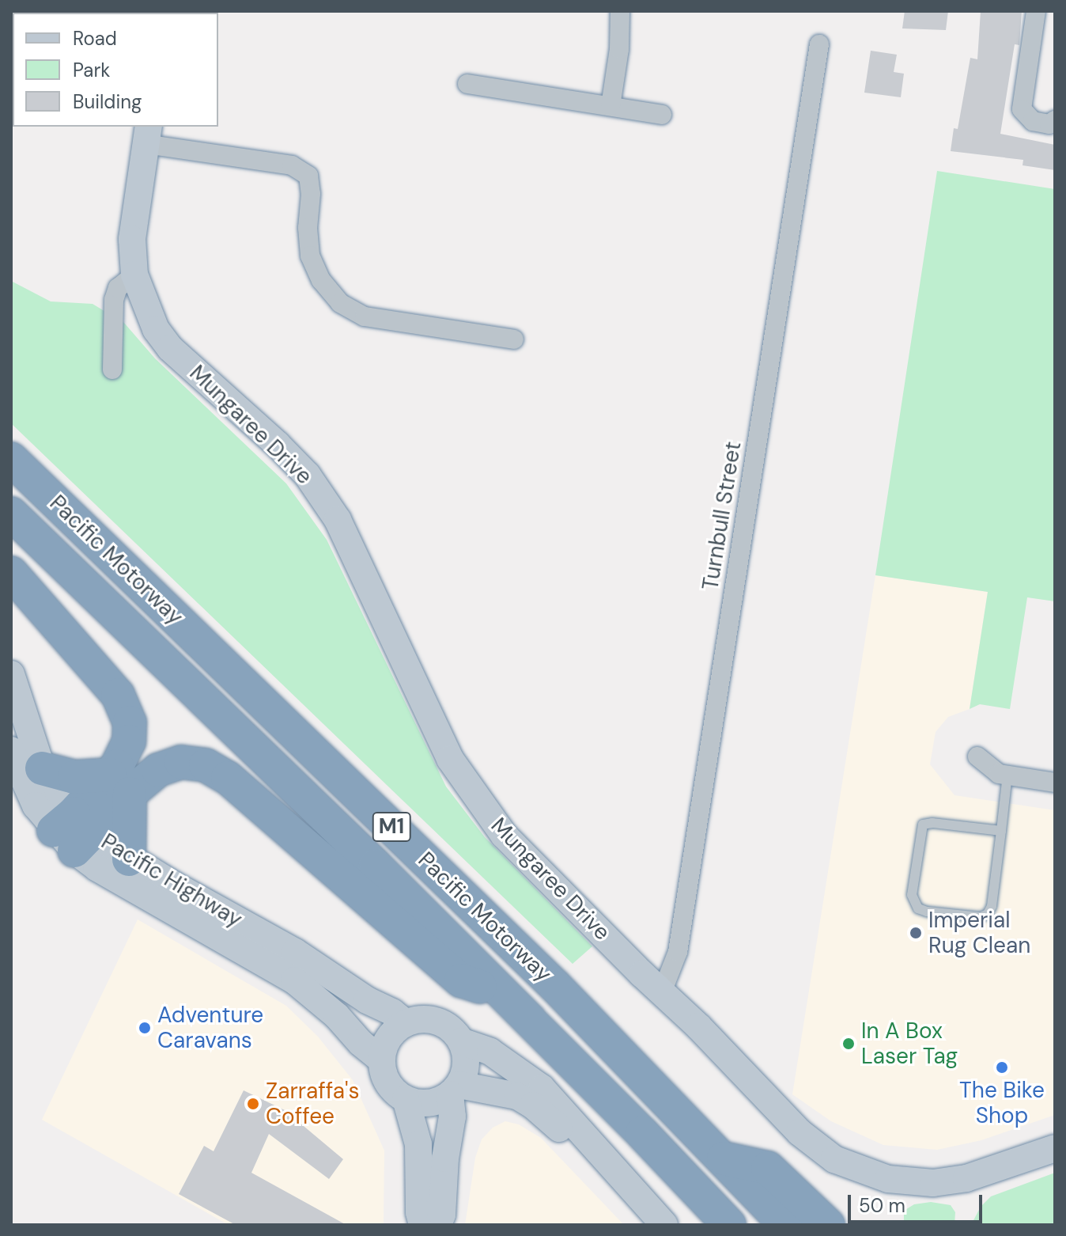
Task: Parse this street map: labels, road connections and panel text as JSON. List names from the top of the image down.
{
  "streets": {
    "highway": ["Pacific Motorway", "M1"],
    "street": ["Mungaree Drive", "Turnbull Street", "Pacific Highway"]
  },
  "crossings": [
    ["Mungaree Drive", "Turnbull Street"]
  ],
  "places": [
    "Imperial Rug Clean",
    "Adventure Caravans",
    "In A Box Laser Tag",
    "The Bike Shop",
    "Zarraffa's Coffee"
  ],
  "legend": ["Road", "Park", "Building"],
  "scale_bar": "50 m"
}
